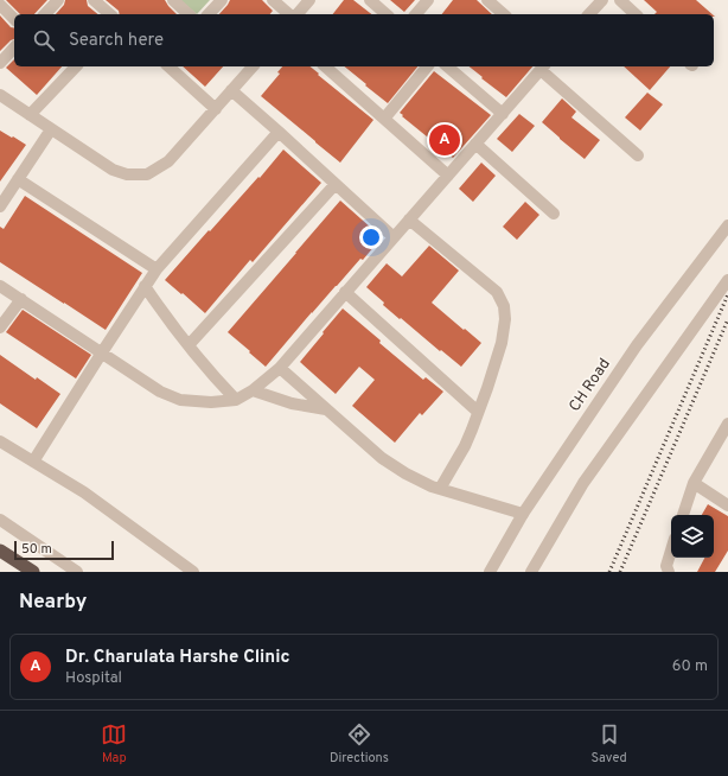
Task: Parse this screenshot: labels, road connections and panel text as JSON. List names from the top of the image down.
{
  "streets": {
    "street": ["CH Road"]
  },
  "scale_bar": "50 m",
  "page": {
    "search": "Search here",
    "pins": "A",
    "scale": "50 m",
    "heading": "Nearby",
    "list": [
      {
        "mark": "A",
        "name": "Dr. Charulata Harshe Clinic",
        "note": "Hospital",
        "value": "60 m"
      }
    ],
    "nav": ["Map", "Directions", "Saved"]
  }
}
